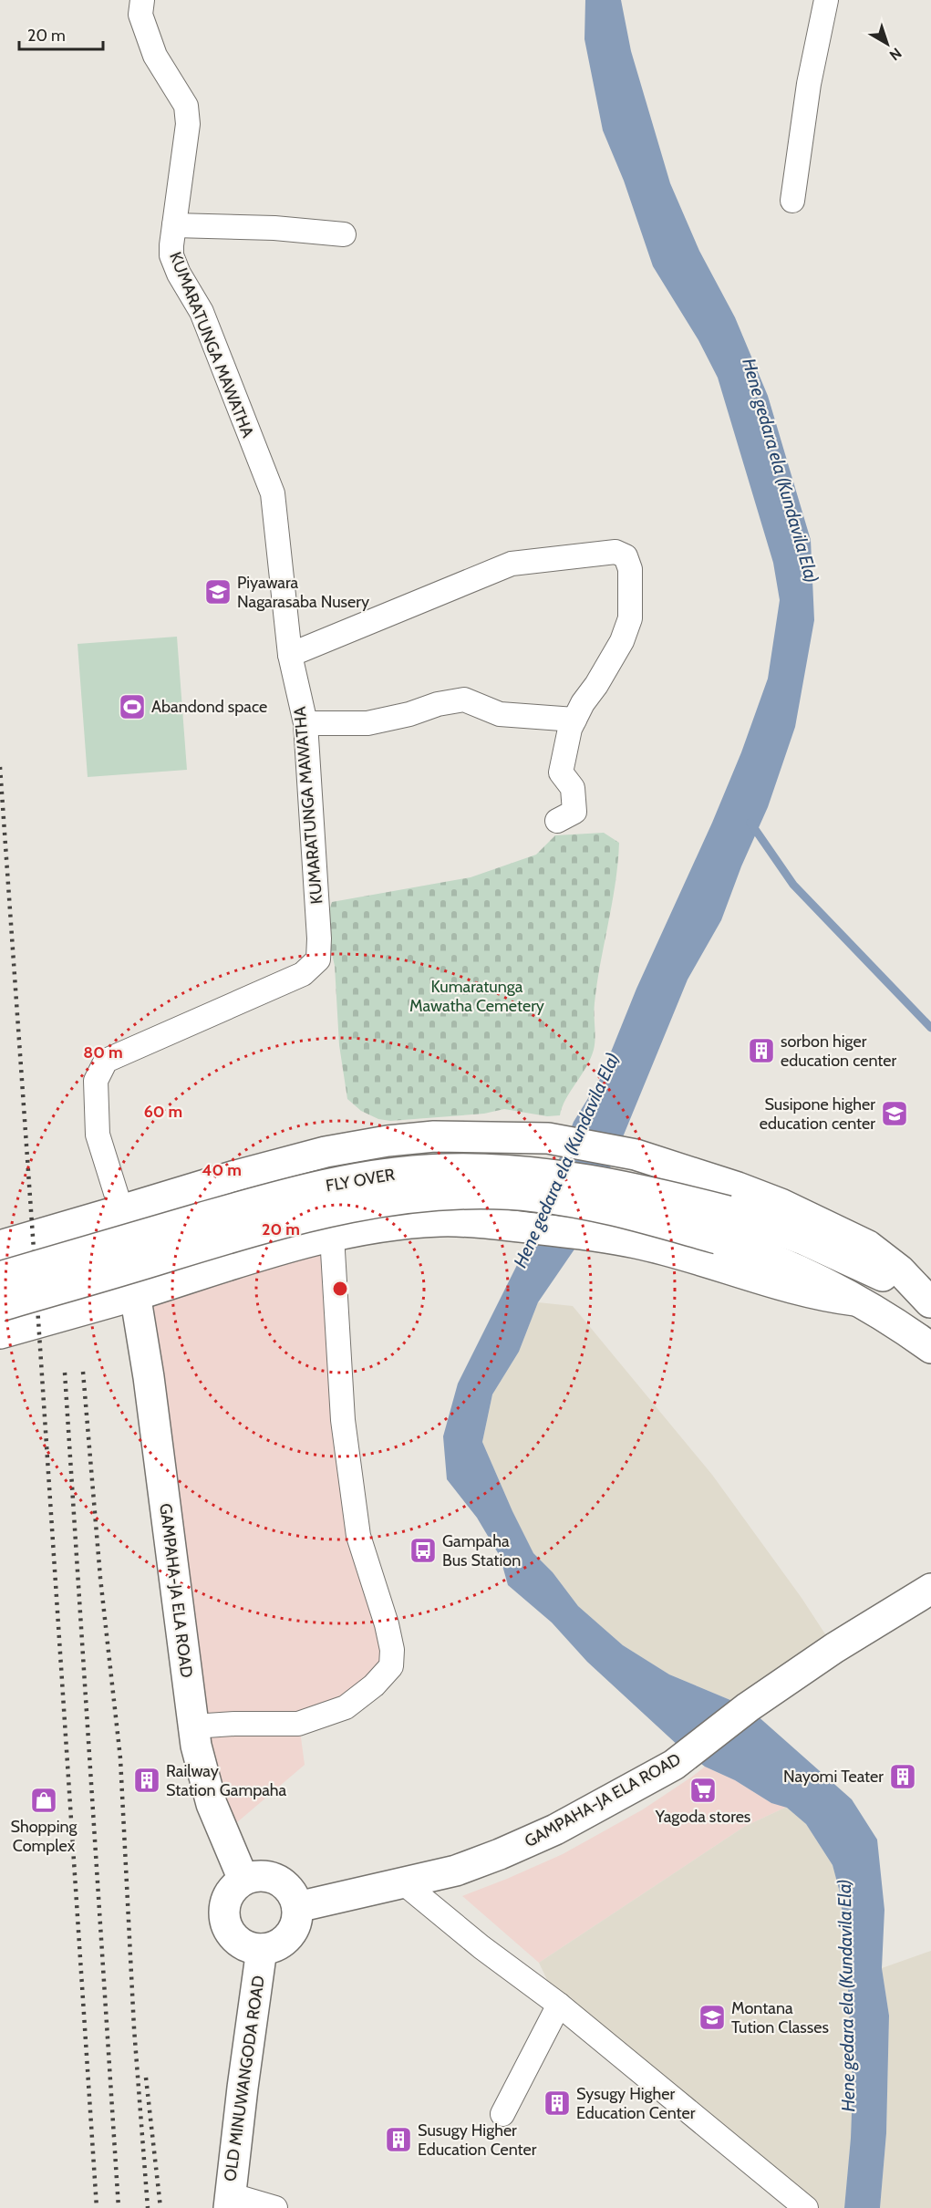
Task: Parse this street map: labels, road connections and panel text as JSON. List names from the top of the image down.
{
  "streets": {
    "main road": ["FLY OVER", "GAMPAHA-JA ELA ROAD", "OLD MINUWANGODA ROAD"],
    "street": ["KUMARATUNGA MAWATHA"]
  },
  "crossings": [
    ["KUMARATUNGA MAWATHA", "GAMPAHA-JA ELA ROAD"],
    ["GAMPAHA-JA ELA ROAD", "OLD MINUWANGODA ROAD"]
  ],
  "water": ["Hene gedara ela (Kundavila Ela)"],
  "parks": ["Kumaratunga Mawatha Cemetery"],
  "places": {
    "school or university": ["Piyawara Nagarasaba Nusery", "Susipone higher education center", "Montana Tution Classes"],
    "sports": ["Abandond space"],
    "building": [
      "sorbon higer education center",
      "Nayomi Teater",
      "Railway Station Gampaha",
      "Sysugy Higher Education Center",
      "Susugy Higher Education Center"
    ],
    "bus stop": ["Gampaha Bus Station"],
    "supermarket": ["Yagoda stores"],
    "shop": ["Shopping Complex"]
  },
  "scale_bar": "20 m",
  "north": "bottom right",
  "rings": [
    "80 m",
    "60 m",
    "40 m",
    "20 m"
  ]
}
